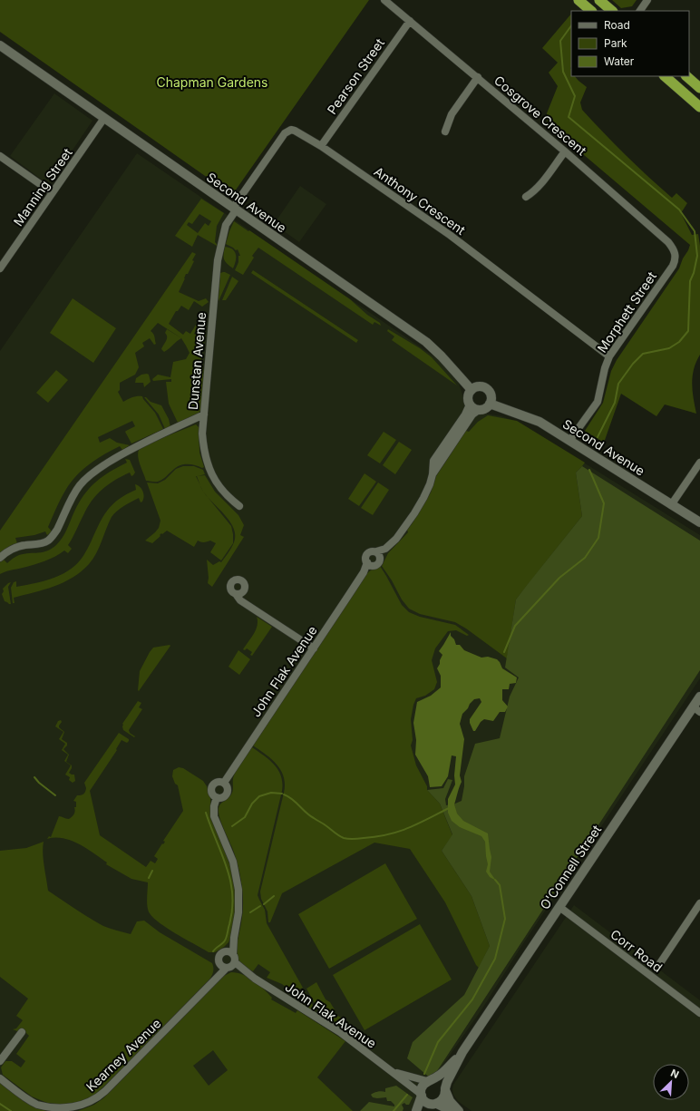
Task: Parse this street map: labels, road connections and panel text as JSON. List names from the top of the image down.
{
  "streets": {
    "street": [
      "Pearson Street",
      "Cosgrove Crescent",
      "Manning Street",
      "Anthony Crescent",
      "Second Avenue",
      "Morphett Street",
      "Dunstan Avenue",
      "John Flak Avenue",
      "O'Connell Street",
      "Corr Road",
      "Kearney Avenue"
    ]
  },
  "crossings": [
    ["Pearson Street", "Cosgrove Crescent"],
    ["Pearson Street", "Anthony Crescent"],
    ["Cosgrove Crescent", "Morphett Street"],
    ["Manning Street", "Second Avenue"],
    ["Anthony Crescent", "Second Avenue"],
    ["Anthony Crescent", "Morphett Street"],
    ["Anthony Crescent", "Dunstan Avenue"],
    ["Second Avenue", "Morphett Street"],
    ["Second Avenue", "Dunstan Avenue"],
    ["John Flak Avenue", "O'Connell Street"],
    ["John Flak Avenue", "Kearney Avenue"],
    ["O'Connell Street", "Corr Road"]
  ],
  "parks": ["Chapman Gardens"],
  "legend": ["Road", "Park", "Water"],
  "north": "top right"
}
